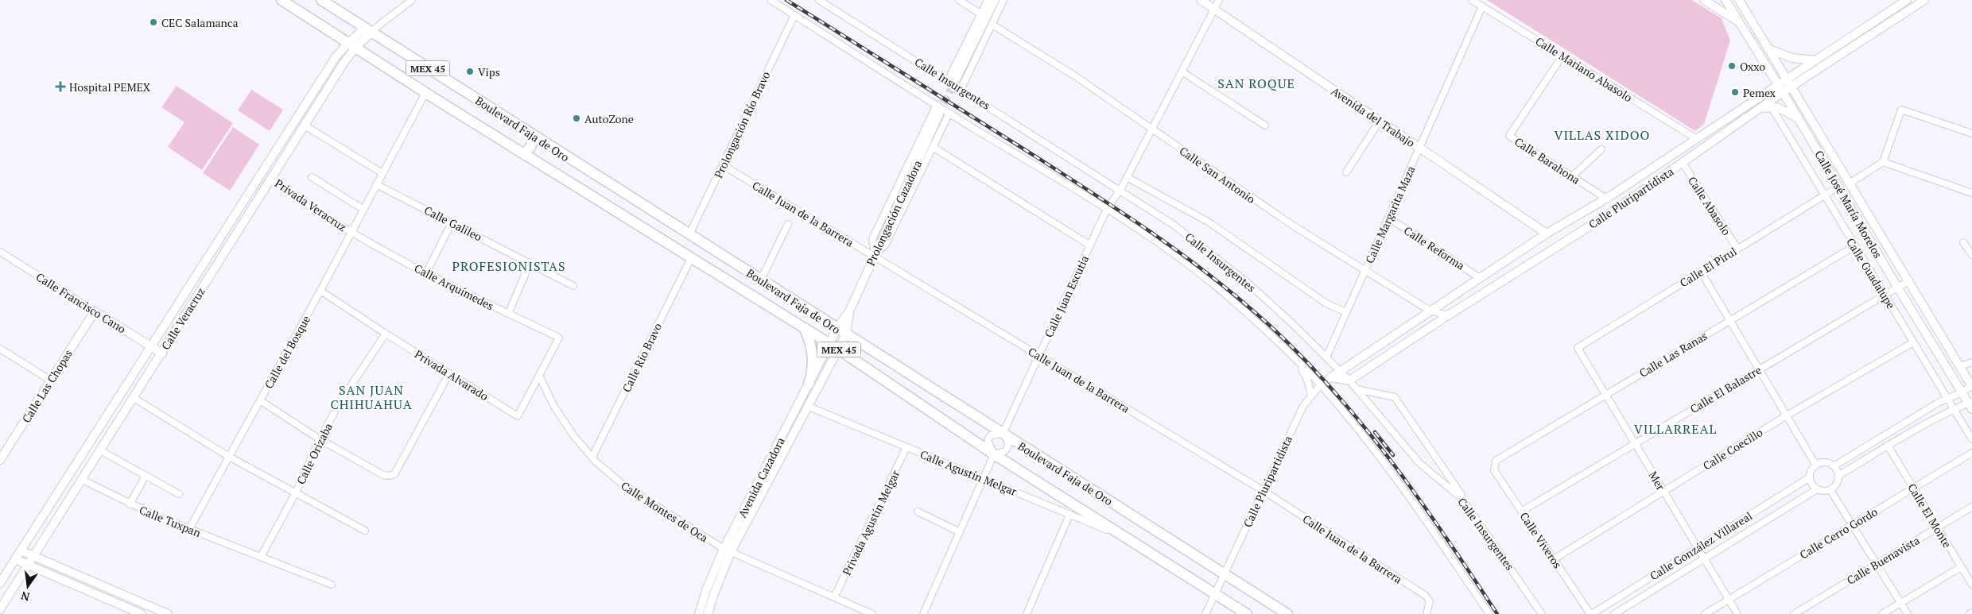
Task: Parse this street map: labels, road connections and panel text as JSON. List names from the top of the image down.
{
  "streets": {
    "main road": ["MEX 45", "Boulevard Faja de Oro"],
    "street": [
      "Calle Mariano Abasolo",
      "Calle Insurgentes",
      "Avenida del Trabajo",
      "Prolongación Río Bravo",
      "Calle Barahona",
      "Calle San Antonio",
      "Calle Pluripartidista",
      "Calle José María Morelos",
      "Privada Veracruz",
      "Calle Abasolo",
      "Prolongación Cazadora",
      "Calle Juan de la Barrera",
      "Calle Margarita Maza",
      "Calle Galileo",
      "Calle Reforma",
      "Calle El Pirul",
      "Calle Guadalupe",
      "Calle Arquímedes",
      "Calle Juan Escutia",
      "Calle Francisco Cano",
      "Calle Veracruz",
      "Calle del Bosque",
      "Calle Las Ranas",
      "Calle Río Bravo",
      "Privada Alvarado",
      "Calle Las Chopas",
      "Calle El Balastre",
      "Calle Coecillo",
      "Calle Orizaba",
      "Calle Agustín Melgar",
      "Avenida Cazadora",
      "Mer",
      "Calle Montes de Oca",
      "Calle El Monte",
      "Calle Tuxpan",
      "Privada Agustín Melgar",
      "Calle Cerro Gordo",
      "Calle Viveros",
      "Calle González Villareal",
      "Calle Buenavista"
    ]
  },
  "crossings": [
    ["Calle Mariano Abasolo", "Calle Barahona"],
    ["Calle Mariano Abasolo", "Calle Pluripartidista"],
    ["Calle Mariano Abasolo", "Calle Margarita Maza"],
    ["Calle Insurgentes", "Prolongación Río Bravo"],
    ["Calle Insurgentes", "Calle Pluripartidista"],
    ["Calle Insurgentes", "Calle Margarita Maza"],
    ["Calle Insurgentes", "Calle Juan Escutia"],
    ["Avenida del Trabajo", "Calle Pluripartidista"],
    ["Avenida del Trabajo", "Calle Margarita Maza"],
    ["Avenida del Trabajo", "Calle Juan Escutia"],
    ["Prolongación Río Bravo", "Boulevard Faja de Oro"],
    ["Prolongación Río Bravo", "Calle Juan de la Barrera"],
    ["Boulevard Faja de Oro", "Calle Pluripartidista"],
    ["Boulevard Faja de Oro", "Prolongación Cazadora"],
    ["Boulevard Faja de Oro", "Calle Juan Escutia"],
    ["Boulevard Faja de Oro", "Calle Veracruz"],
    ["Boulevard Faja de Oro", "Calle del Bosque"],
    ["Boulevard Faja de Oro", "Calle Río Bravo"],
    ["Boulevard Faja de Oro", "Calle Agustín Melgar"],
    ["Boulevard Faja de Oro", "Avenida Cazadora"],
    ["Calle Barahona", "Calle Pluripartidista"],
    ["Calle San Antonio", "Calle Pluripartidista"],
    ["Calle San Antonio", "Calle Margarita Maza"],
    ["Calle San Antonio", "Calle Juan Escutia"],
    ["Calle Pluripartidista", "Calle José María Morelos"],
    ["Calle Pluripartidista", "Calle Abasolo"],
    ["Calle Pluripartidista", "Calle Juan de la Barrera"],
    ["Calle Pluripartidista", "Calle Reforma"],
    ["Calle José María Morelos", "Calle El Pirul"],
    ["Calle José María Morelos", "Calle El Balastre"],
    ["Privada Veracruz", "Calle Arquímedes"],
    ["Privada Veracruz", "Calle Veracruz"],
    ["Privada Veracruz", "Calle del Bosque"],
    ["Calle Abasolo", "Calle El Pirul"],
    ["Prolongación Cazadora", "Calle Juan de la Barrera"],
    ["Prolongación Cazadora", "Avenida Cazadora"],
    ["Calle Juan de la Barrera", "Calle Juan Escutia"],
    ["Calle Margarita Maza", "Calle Reforma"],
    ["Calle Galileo", "Calle del Bosque"],
    ["Calle El Pirul", "Calle Guadalupe"],
    ["Calle El Pirul", "Mer"],
    ["Calle Guadalupe", "Calle Las Ranas"],
    ["Calle Guadalupe", "Calle El Balastre"],
    ["Calle Guadalupe", "Calle Coecillo"],
    ["Calle Arquímedes", "Calle del Bosque"],
    ["Calle Arquímedes", "Privada Alvarado"],
    ["Calle Arquímedes", "Calle Montes de Oca"],
    ["Calle Francisco Cano", "Calle Veracruz"],
    ["Calle Francisco Cano", "Calle Las Chopas"],
    ["Calle Veracruz", "Calle Tuxpan"],
    ["Calle del Bosque", "Privada Alvarado"],
    ["Calle del Bosque", "Calle Tuxpan"],
    ["Calle Las Ranas", "Mer"],
    ["Calle Las Ranas", "Calle Viveros"],
    ["Calle Río Bravo", "Calle Montes de Oca"],
    ["Privada Alvarado", "Calle Orizaba"],
    ["Privada Alvarado", "Calle Montes de Oca"],
    ["Calle El Balastre", "Mer"],
    ["Calle El Balastre", "Calle Viveros"],
    ["Calle Coecillo", "Mer"],
    ["Calle Coecillo", "Calle Viveros"],
    ["Calle Orizaba", "Calle Tuxpan"],
    ["Calle Agustín Melgar", "Avenida Cazadora"],
    ["Calle Agustín Melgar", "Privada Agustín Melgar"],
    ["Avenida Cazadora", "Calle Montes de Oca"],
    ["Mer", "Calle Cerro Gordo"],
    ["Mer", "Calle González Villareal"],
    ["Calle Montes de Oca", "Privada Agustín Melgar"],
    ["Calle El Monte", "Calle Cerro Gordo"],
    ["Calle El Monte", "Calle Buenavista"],
    ["Calle Viveros", "Calle González Villareal"]
  ],
  "districts": [
    "SAN ROQUE",
    "VILLAS XIDOO",
    "PROFESIONISTAS",
    "SAN JUAN CHIHUAHUA",
    "VILLARREAL"
  ],
  "places": {
    "other": [
      "CEC Salamanca",
      "Oxxo",
      "Vips",
      "Pemex",
      "AutoZone"
    ],
    "health": ["Hospital PEMEX"]
  },
  "north": "bottom"
}
